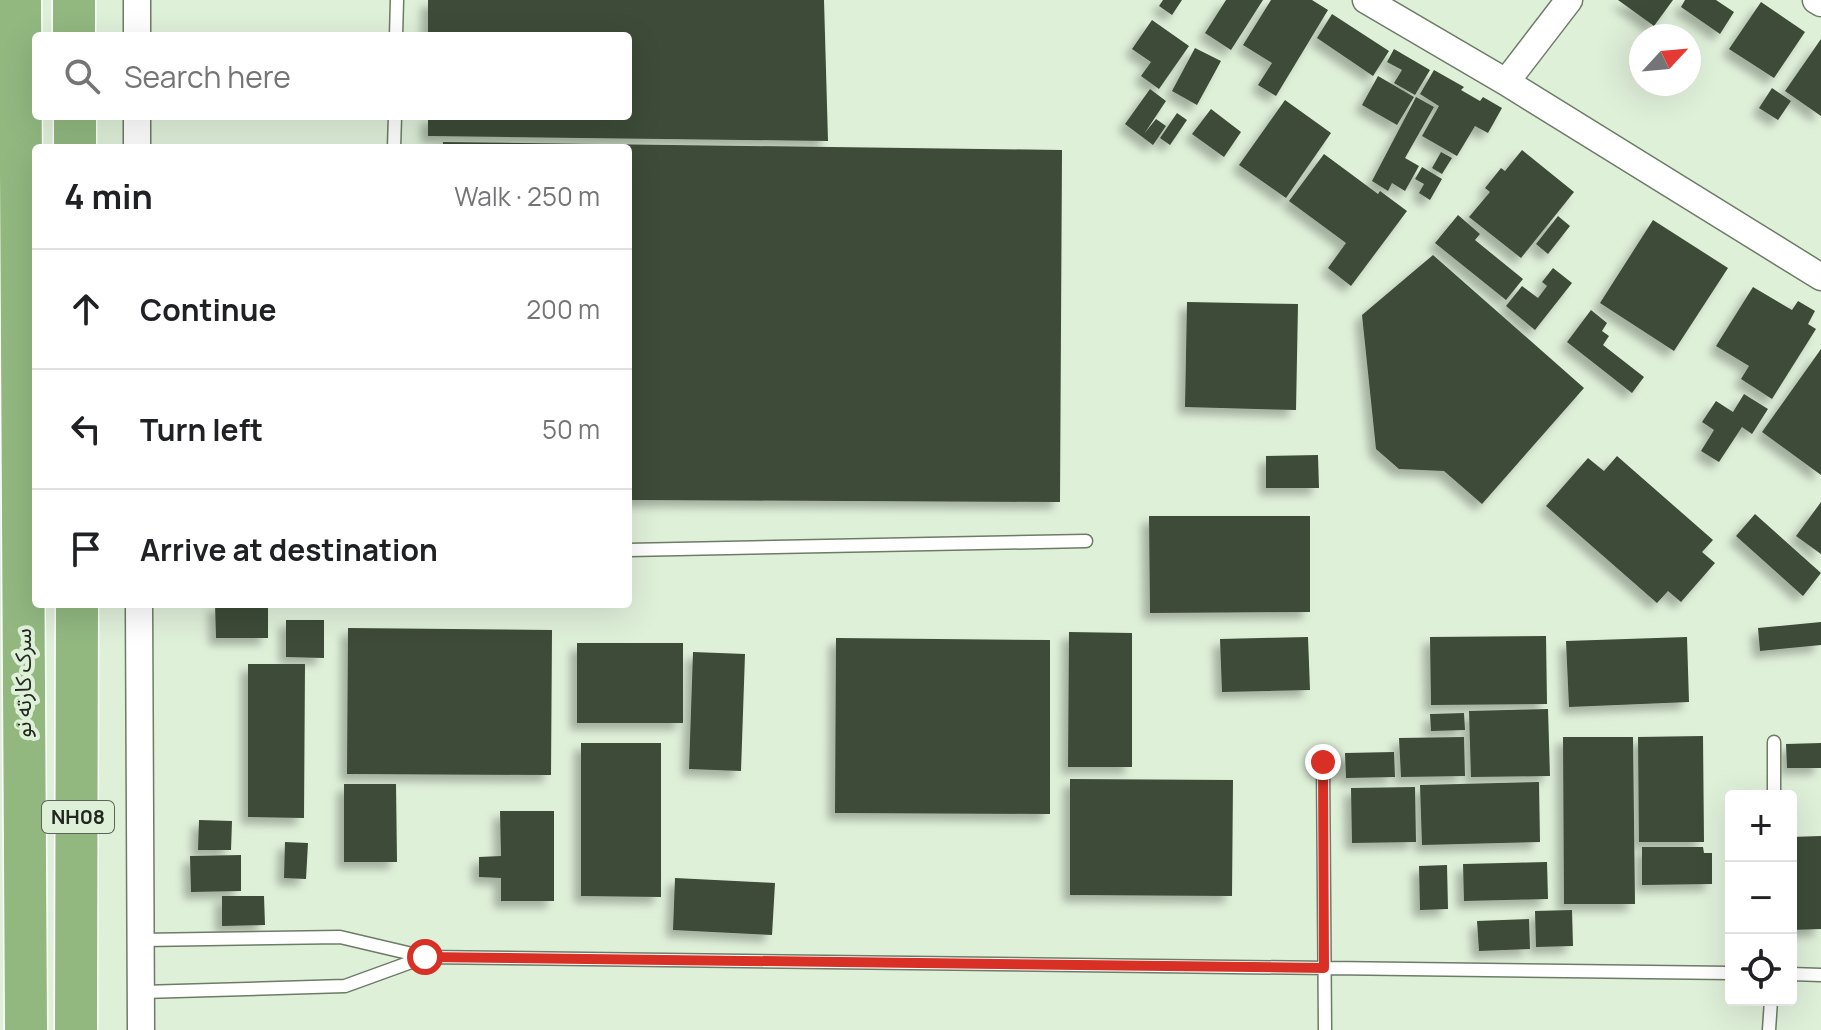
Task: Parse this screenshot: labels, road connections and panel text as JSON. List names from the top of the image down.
{
  "streets": {
    "highway": ["سرک کارته نو", "NH08"]
  },
  "north": "top right",
  "page": {
    "search": "Search here",
    "heading": ["4 min", "Walk · 250 m"],
    "list": [
      ["Continue", "200 m"],
      ["Turn left", "50 m"],
      "Arrive at destination"
    ],
    "map_buttons": ["+", "−"]
  }
}
